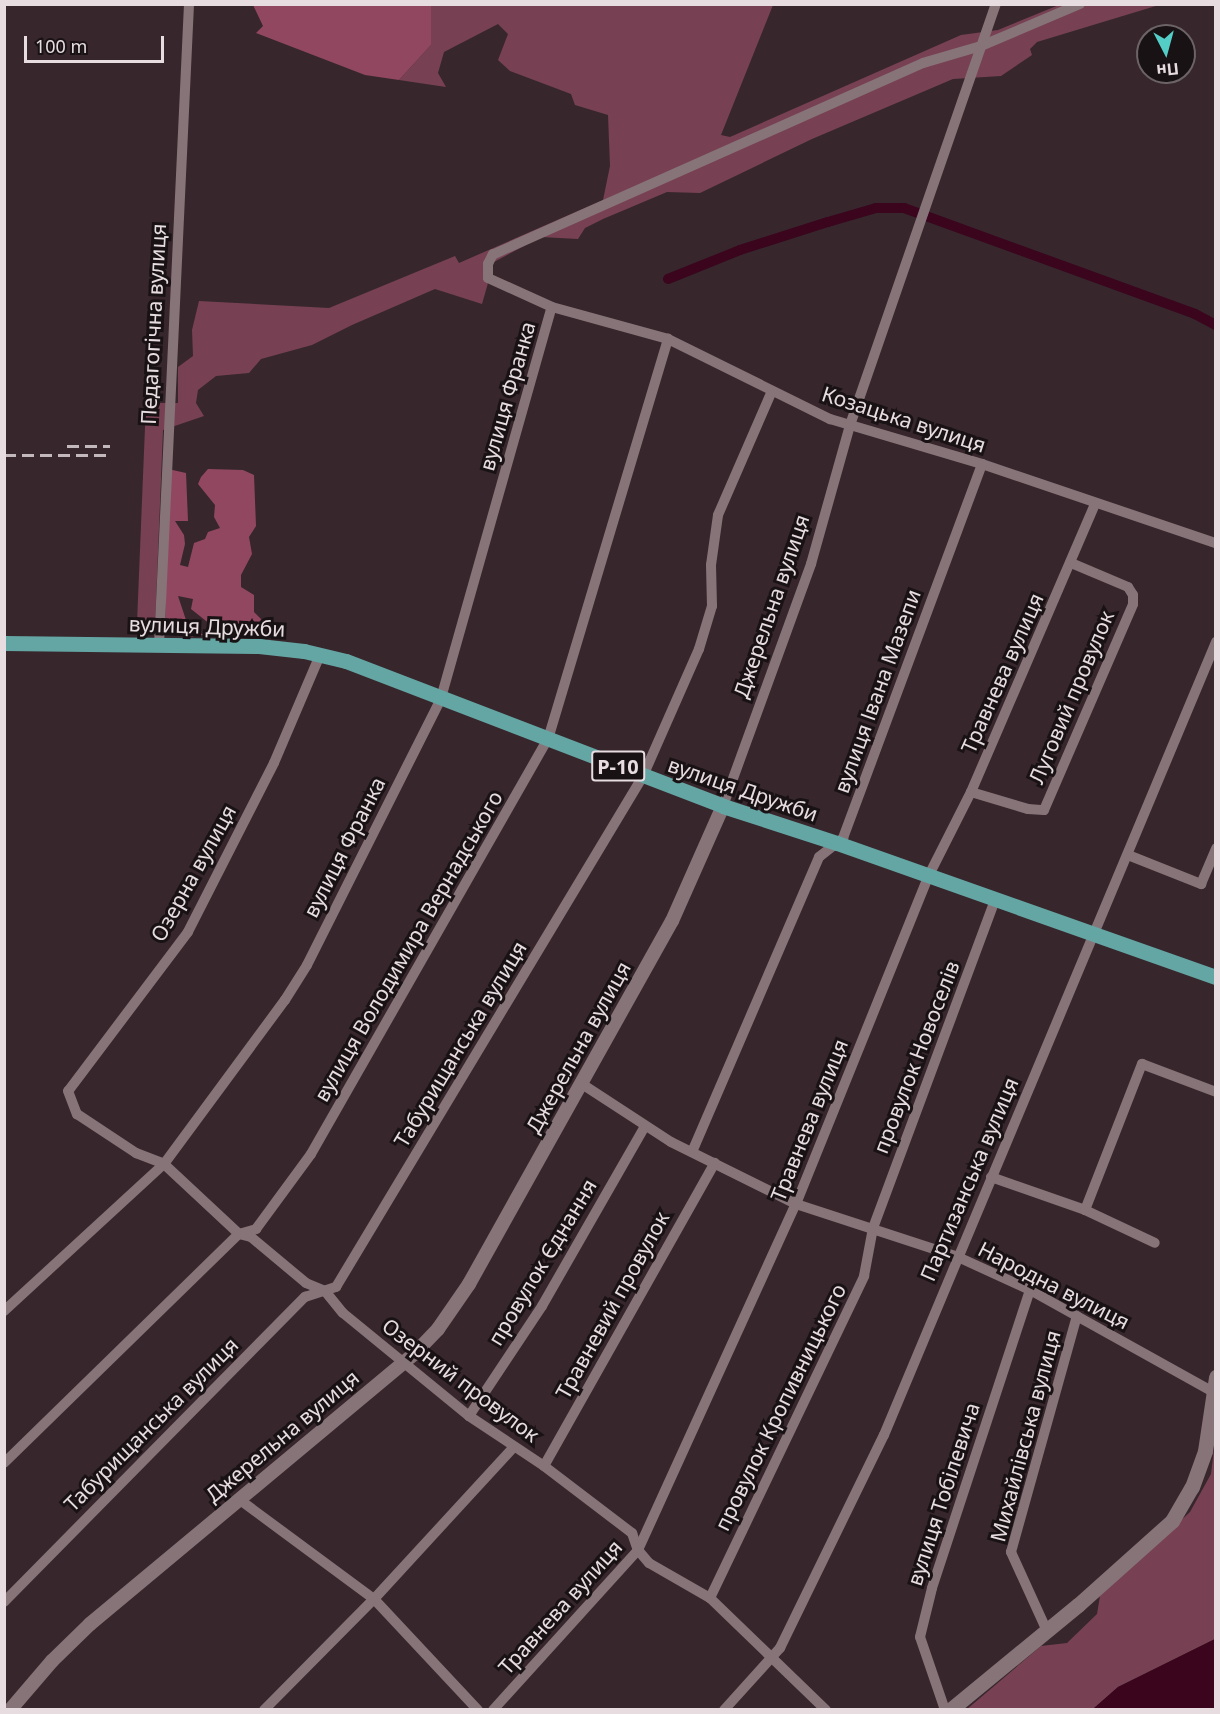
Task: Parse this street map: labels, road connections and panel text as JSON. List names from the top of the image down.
{
  "streets": {
    "main road": ["вулиця Дружби", "Р-10"],
    "street": [
      "Педагогічна вулиця",
      "вулиця Франка",
      "Козацька вулиця",
      "Джерельна вулиця",
      "Травнева вулиця",
      "вулиця Івана Мазепи",
      "Луговий провулок",
      "Озерна вулиця",
      "вулиця Володимира Вернадського",
      "Табурищанська вулиця",
      "провулок Новоселів",
      "Партизанська вулиця",
      "провулок Єднання",
      "Народна вулиця",
      "Травневий провулок",
      "Озерний провулок",
      "провулок Кропивницького",
      "Михайлівська вулиця",
      "вулиця Тобілевича"
    ]
  },
  "crossings": [
    ["Педагогічна вулиця", "вулиця Дружби"],
    ["вулиця Франка", "Козацька вулиця"],
    ["вулиця Франка", "вулиця Дружби"],
    ["вулиця Франка", "Озерний провулок"],
    ["Козацька вулиця", "Джерельна вулиця"],
    ["Козацька вулиця", "Травнева вулиця"],
    ["Козацька вулиця", "вулиця Івана Мазепи"],
    ["Козацька вулиця", "вулиця Володимира Вернадського"],
    ["Козацька вулиця", "Табурищанська вулиця"],
    ["Джерельна вулиця", "вулиця Дружби"],
    ["Джерельна вулиця", "Народна вулиця"],
    ["Джерельна вулиця", "Озерний провулок"],
    ["вулиця Дружби", "Травнева вулиця"],
    ["вулиця Дружби", "вулиця Івана Мазепи"],
    ["вулиця Дружби", "Озерна вулиця"],
    ["вулиця Дружби", "вулиця Володимира Вернадського"],
    ["вулиця Дружби", "Табурищанська вулиця"],
    ["вулиця Дружби", "провулок Новоселів"],
    ["вулиця Дружби", "Партизанська вулиця"],
    ["Травнева вулиця", "Луговий провулок"],
    ["Травнева вулиця", "Народна вулиця"],
    ["Травнева вулиця", "Озерний провулок"],
    ["вулиця Івана Мазепи", "Народна вулиця"],
    ["Озерна вулиця", "Озерний провулок"],
    ["вулиця Володимира Вернадського", "Озерний провулок"],
    ["Табурищанська вулиця", "Озерний провулок"],
    ["провулок Новоселів", "Народна вулиця"],
    ["провулок Новоселів", "провулок Кропивницького"],
    ["Партизанська вулиця", "Народна вулиця"],
    ["Партизанська вулиця", "Озерний провулок"],
    ["провулок Єднання", "Народна вулиця"],
    ["провулок Єднання", "Озерний провулок"],
    ["Народна вулиця", "Травневий провулок"],
    ["Народна вулиця", "провулок Кропивницького"],
    ["Народна вулиця", "Михайлівська вулиця"],
    ["Народна вулиця", "вулиця Тобілевича"],
    ["Травневий провулок", "Озерний провулок"],
    ["Озерний провулок", "провулок Кропивницького"]
  ],
  "scale_bar": "100 m",
  "north": "bottom"
}
